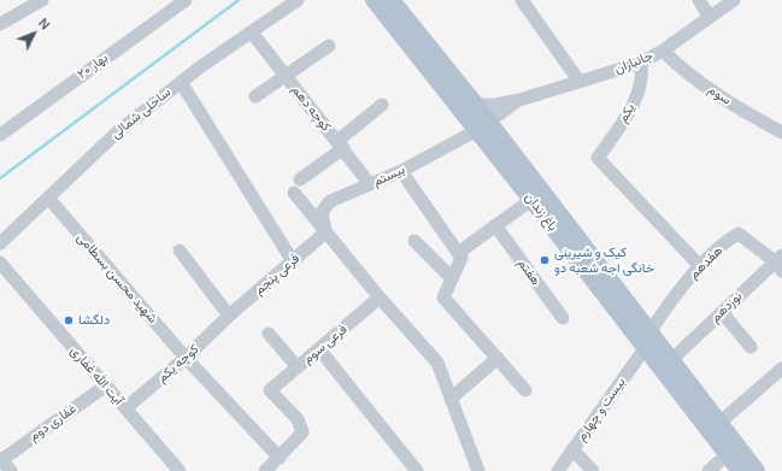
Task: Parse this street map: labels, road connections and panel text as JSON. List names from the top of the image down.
{
  "streets": {
    "main road": ["باغ زندان"],
    "street": [
      "جانبازان",
      "بهار ۲۰",
      "سوم",
      "کوچه دهم",
      "ساحلی شمالی",
      "یکم",
      "بیستم",
      "هفدهم",
      "هفتم",
      "فرعی پنجم",
      "شهید محسن بسطامی",
      "نوزدهم",
      "فرعی سوم",
      "کوچه یکم",
      "آیت الله غفاری",
      "بیست و چهارم",
      "غفاری دوم"
    ]
  },
  "crossings": [
    ["جانبازان", "سوم"],
    ["جانبازان", "یکم"],
    ["جانبازان", "بیستم"],
    ["جانبازان", "باغ زندان"],
    ["کوچه دهم", "ساحلی شمالی"],
    ["کوچه دهم", "بیستم"],
    ["ساحلی شمالی", "شهید محسن بسطامی"],
    ["یکم", "هفدهم"],
    ["بیستم", "باغ زندان"],
    ["بیستم", "فرعی پنجم"],
    ["باغ زندان", "هفدهم"],
    ["باغ زندان", "نوزدهم"],
    ["باغ زندان", "بیست و چهارم"],
    ["هفدهم", "نوزدهم"],
    ["هفدهم", "بیست و چهارم"],
    ["فرعی پنجم", "کوچه یکم"],
    ["شهید محسن بسطامی", "فرعی سوم"],
    ["شهید محسن بسطامی", "کوچه یکم"],
    ["کوچه یکم", "آیت الله غفاری"],
    ["آیت الله غفاری", "غفاری دوم"]
  ],
  "places": ["کیک و شیرینی خانگی اجه شعبه دو", "دلگشا"],
  "north": "top right"
}
